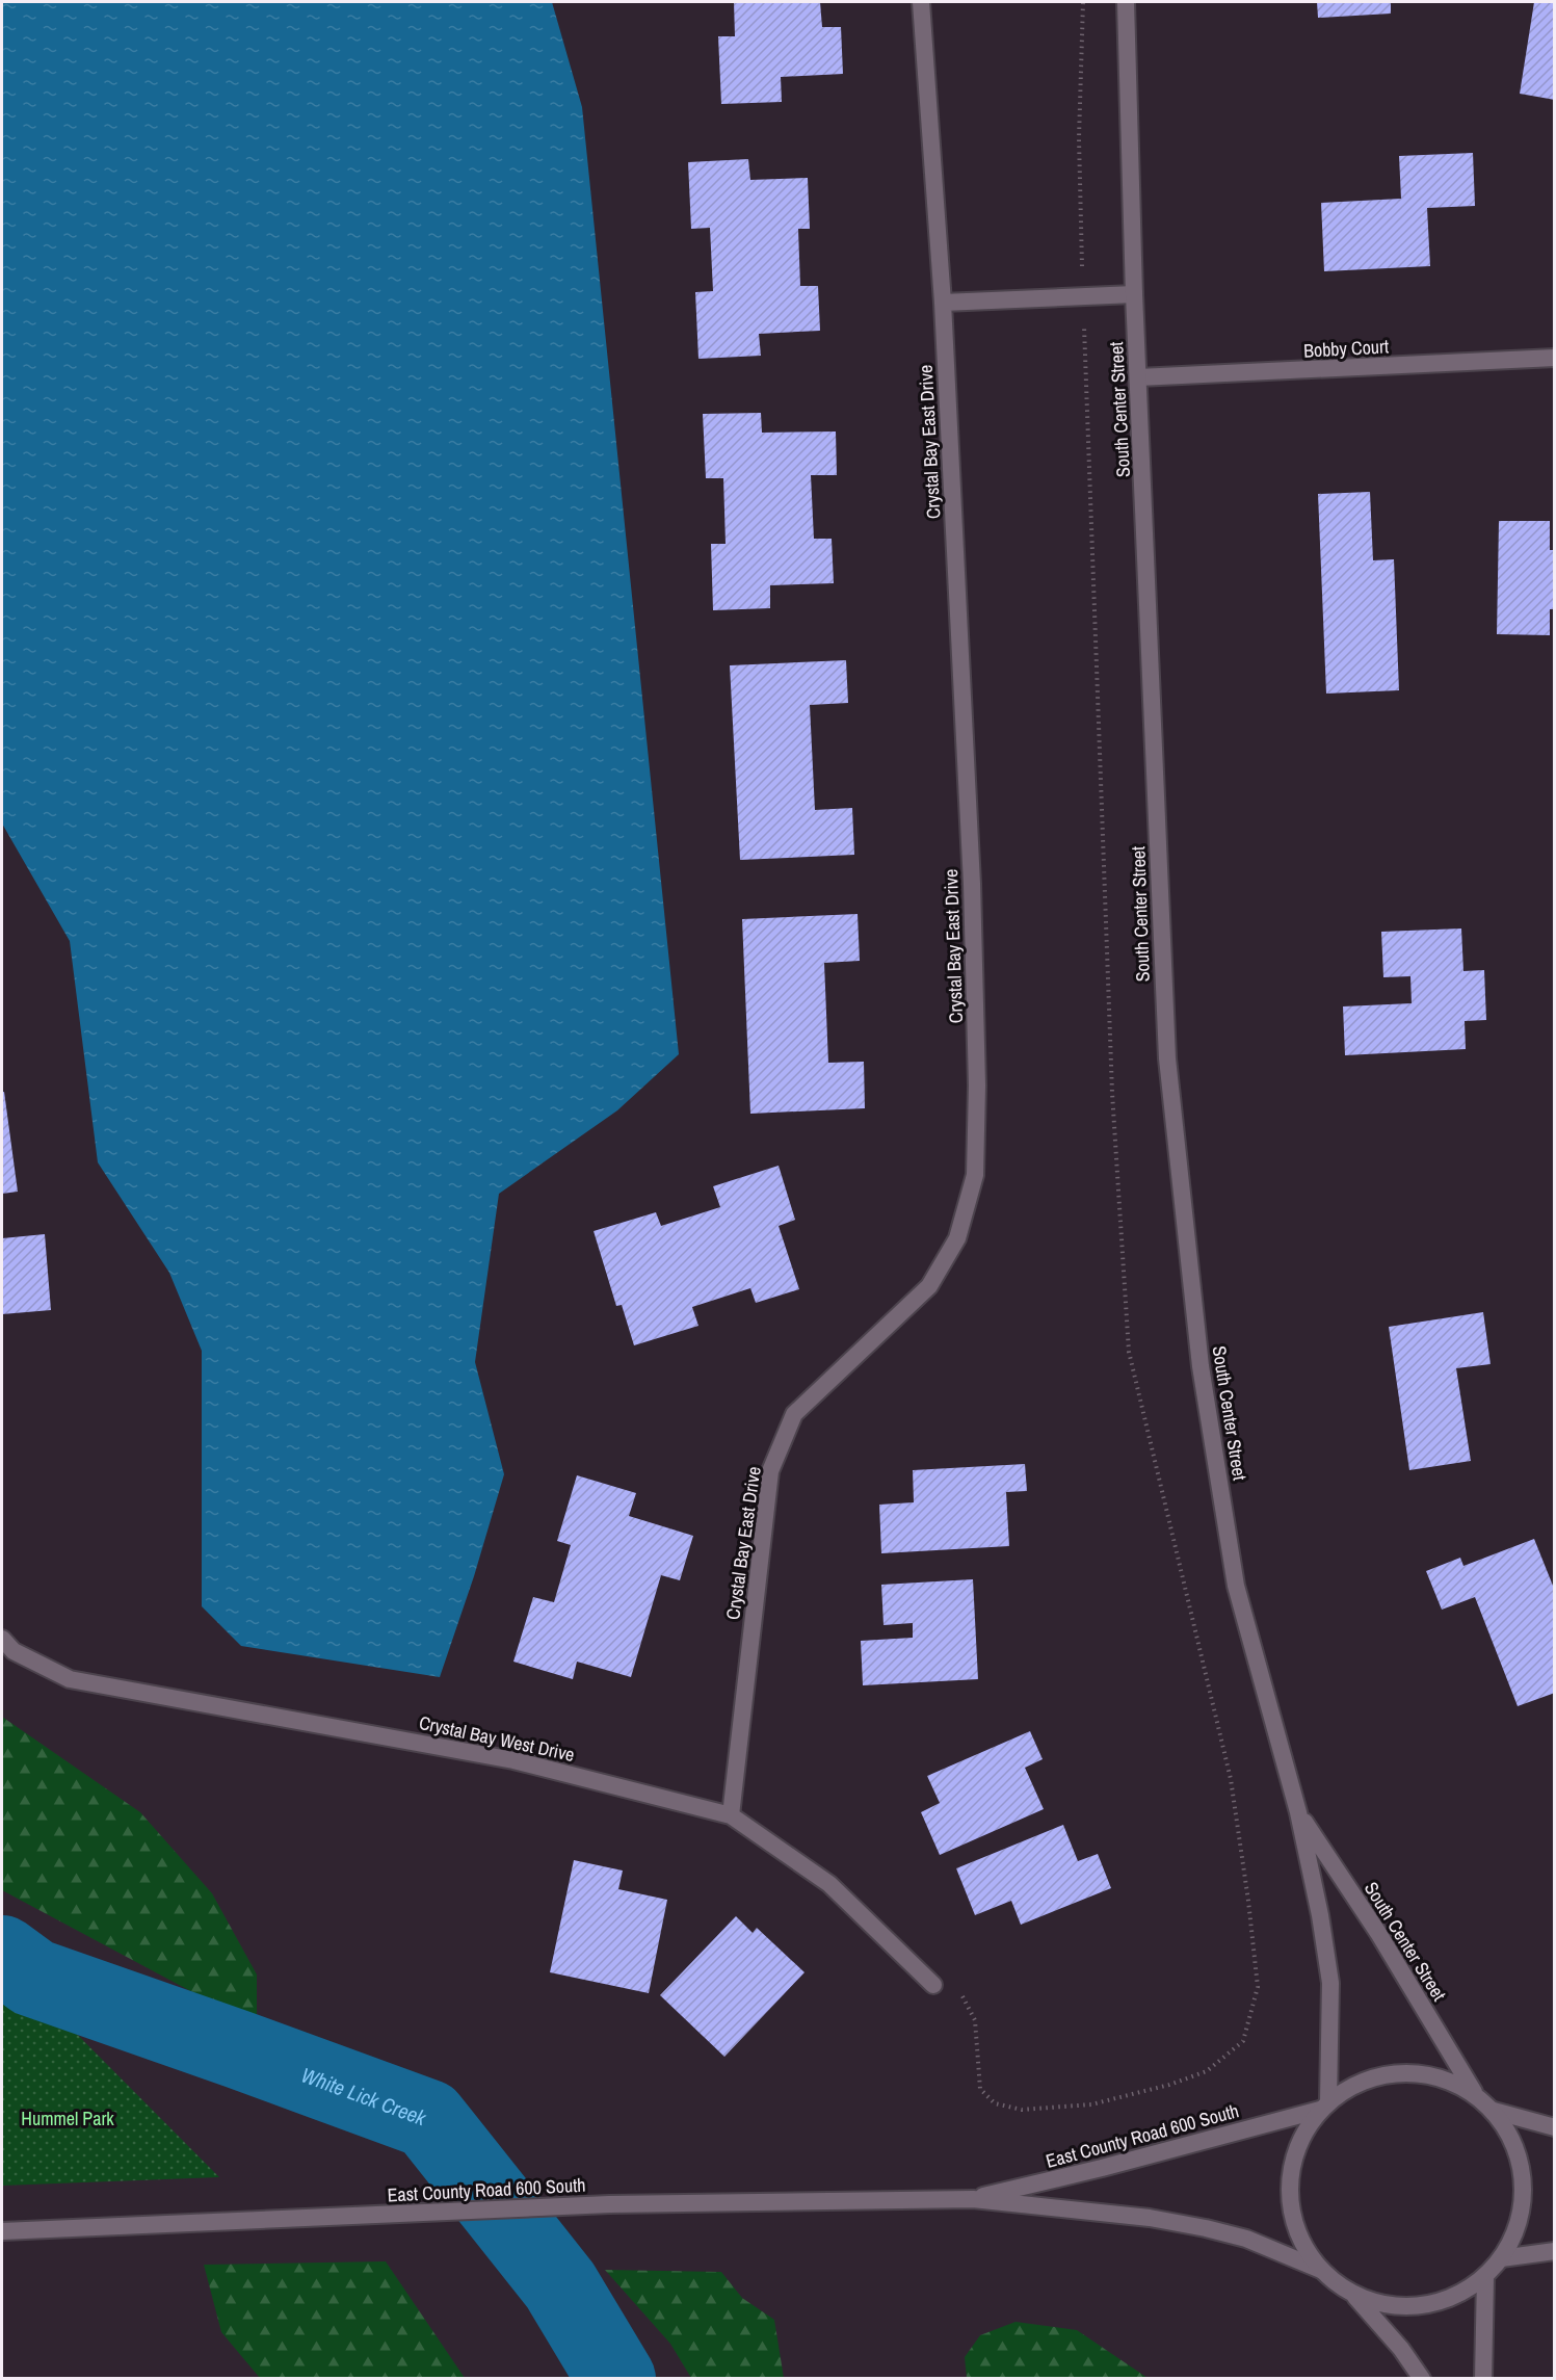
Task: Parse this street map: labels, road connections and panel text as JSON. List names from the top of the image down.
{
  "streets": {
    "street": [
      "Bobby Court",
      "South Center Street",
      "Crystal Bay East Drive",
      "Crystal Bay West Drive",
      "East County Road 600 South"
    ]
  },
  "crossings": [
    ["Bobby Court", "South Center Street"],
    ["South Center Street", "East County Road 600 South"],
    ["Crystal Bay East Drive", "Crystal Bay West Drive"]
  ],
  "water": ["White Lick Creek"],
  "parks": ["Hummel Park"]
}
